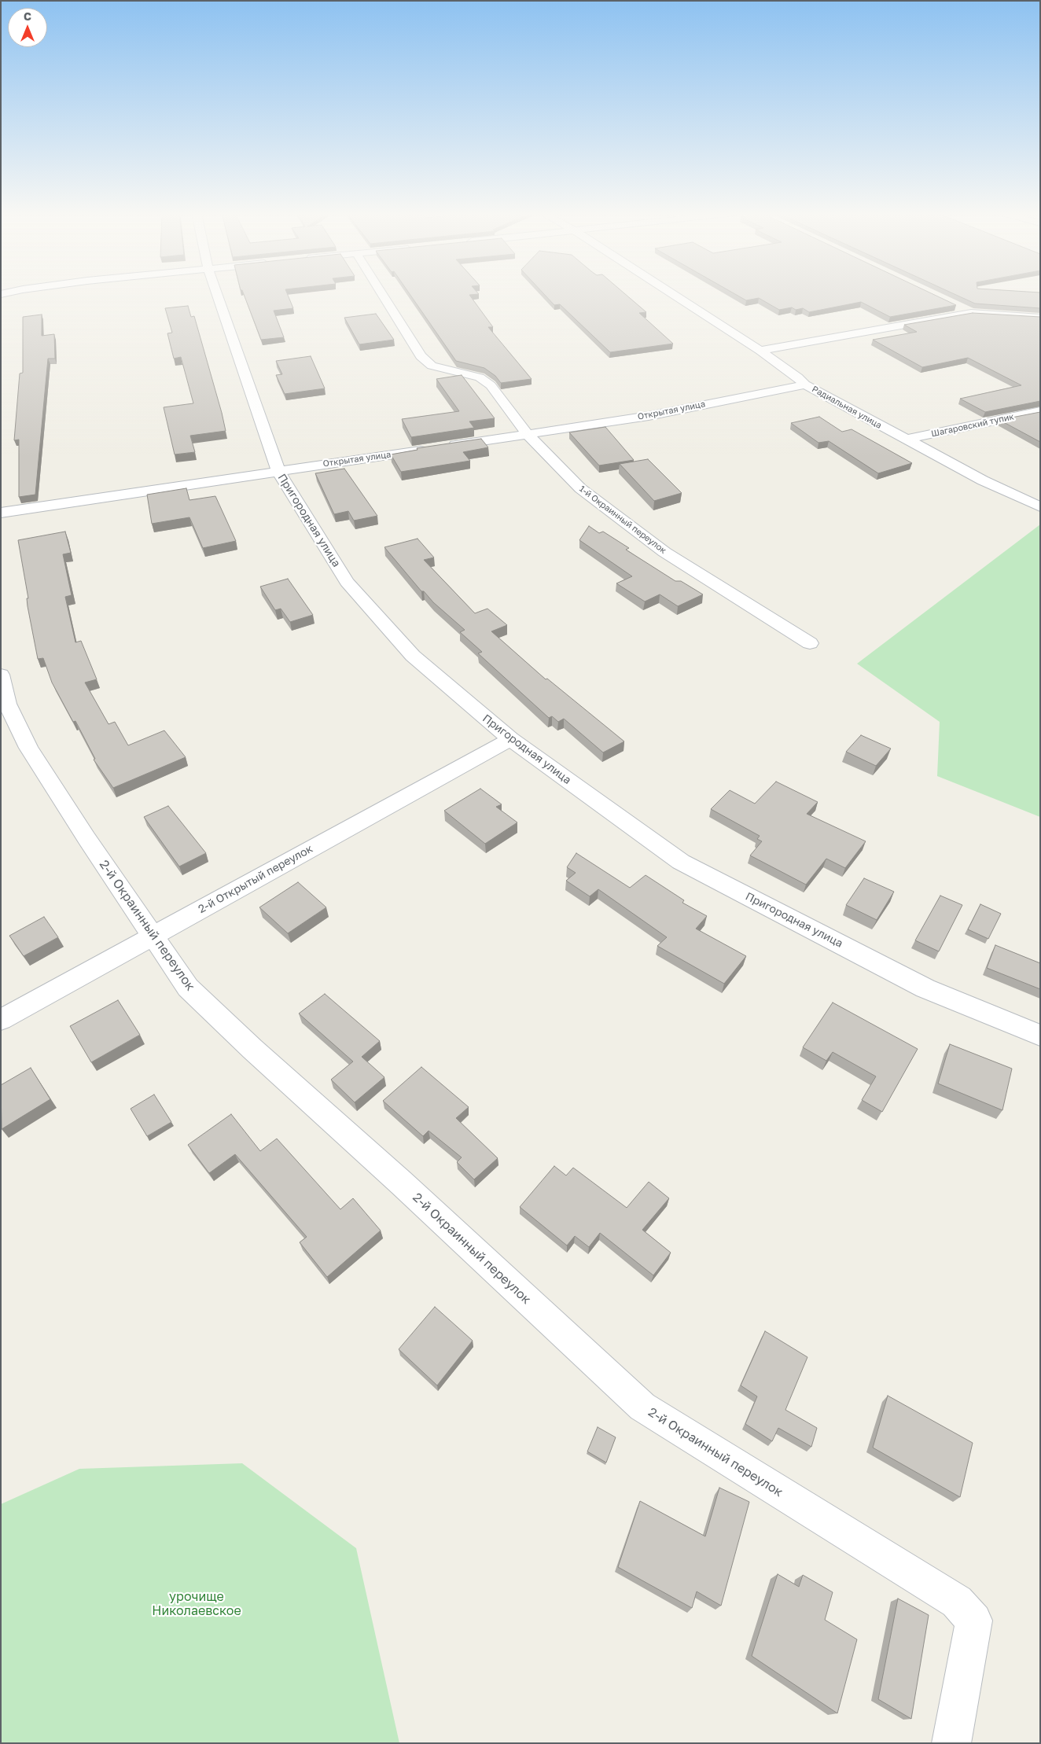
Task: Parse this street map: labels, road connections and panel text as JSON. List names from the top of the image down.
{
  "streets": {
    "street": [
      "Радиальная улица",
      "Открытая улица",
      "Шагаровский тупик",
      "1-й Окраинный переулок",
      "Пригородная улица",
      "2-й Открытый переулок",
      "2-й Окраинный переулок"
    ]
  },
  "crossings": [
    ["Радиальная улица", "Открытая улица"],
    ["Радиальная улица", "Шагаровский тупик"],
    ["Открытая улица", "1-й Окраинный переулок"],
    ["Открытая улица", "Пригородная улица"],
    ["Пригородная улица", "2-й Открытый переулок"],
    ["2-й Открытый переулок", "2-й Окраинный переулок"]
  ],
  "parks": ["урочище Николаевское"],
  "north": "top"
}
